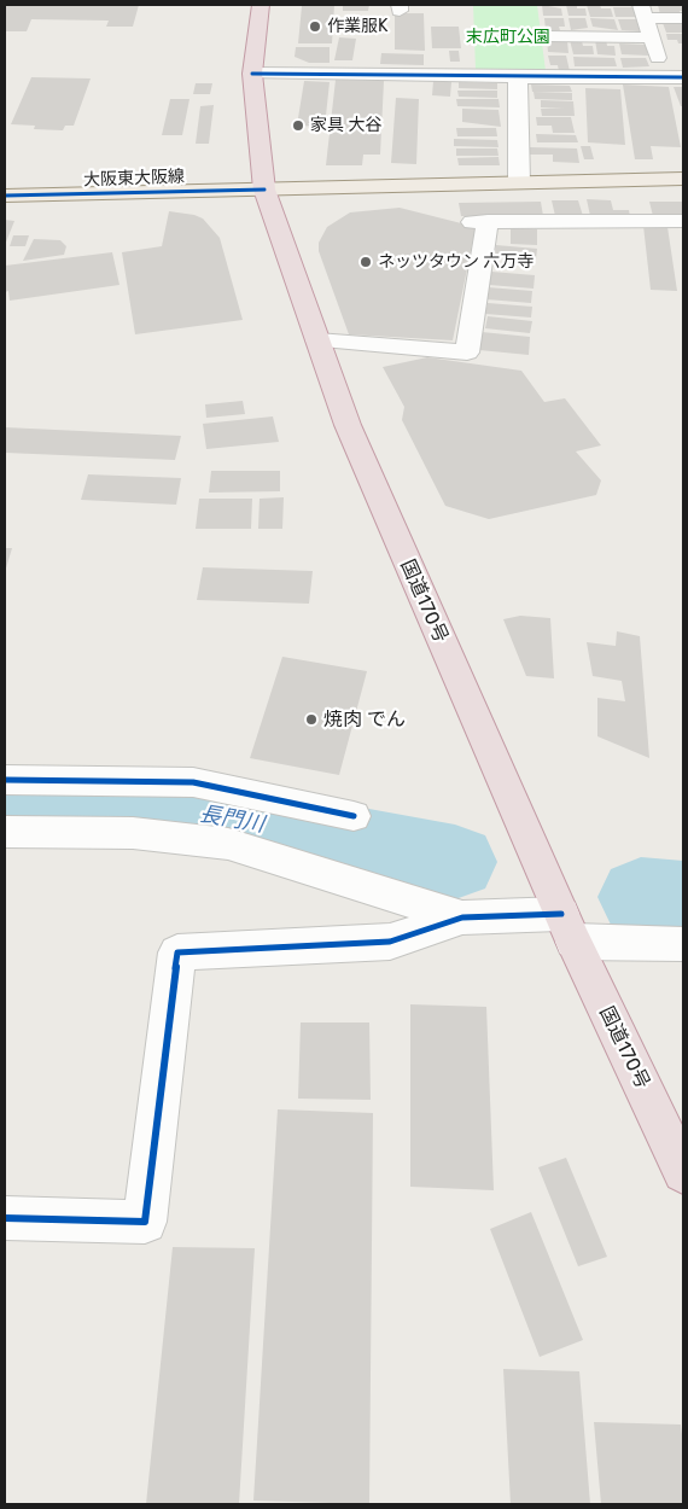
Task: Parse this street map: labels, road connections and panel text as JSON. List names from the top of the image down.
{
  "streets": {
    "highway": ["国道170号"],
    "main road": ["大阪東大阪線"]
  },
  "crossings": [
    ["大阪東大阪線", "国道170号"]
  ],
  "water": ["長門川"],
  "parks": ["末広町公園"],
  "places": [
    "作業服K",
    "家具 大谷",
    "ネッツタウン 六万寺",
    "焼肉 でん"
  ]
}
